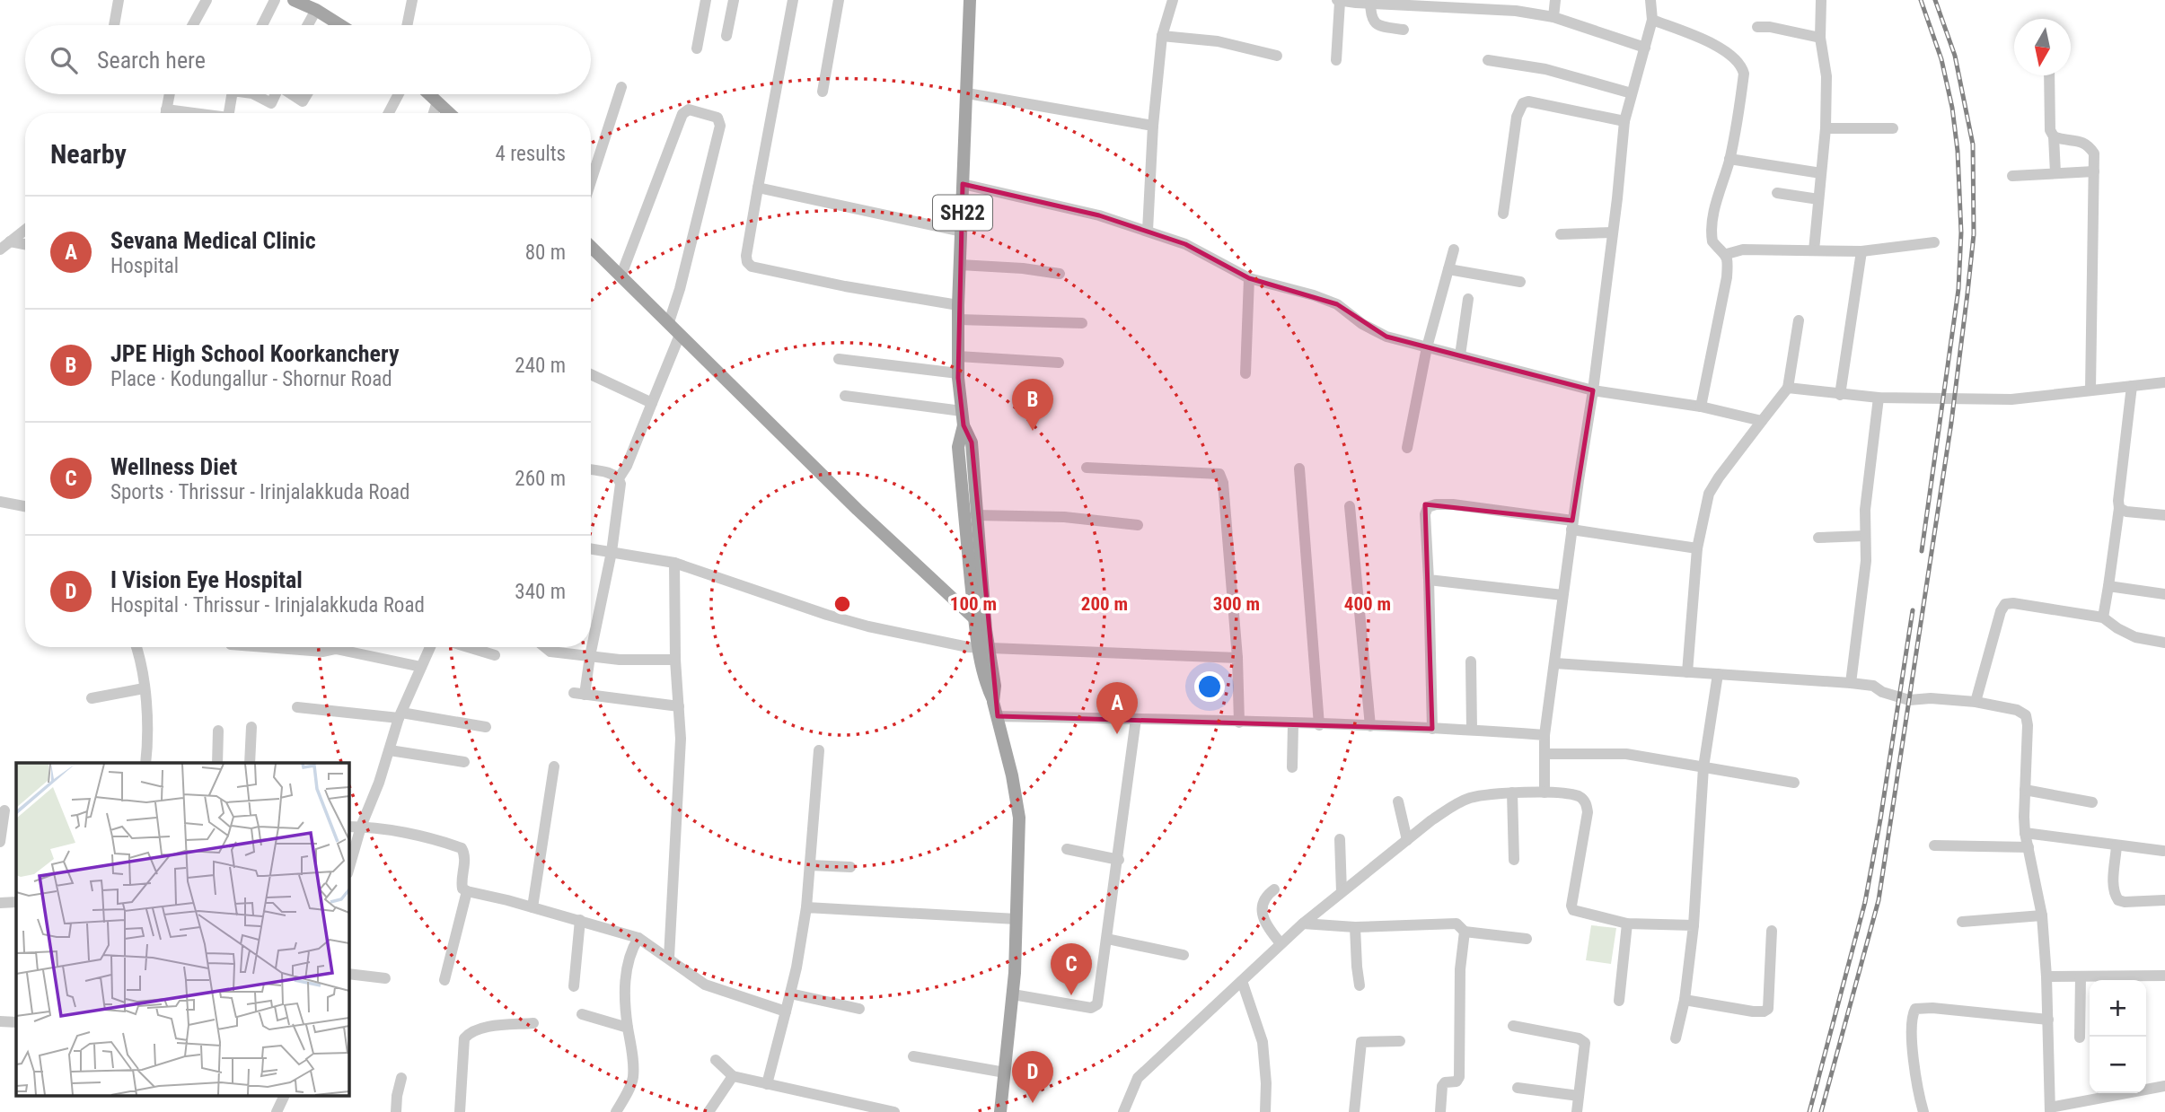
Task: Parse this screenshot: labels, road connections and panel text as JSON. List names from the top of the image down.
{
  "streets": {
    "main road": ["SH22"]
  },
  "north": "bottom",
  "page": {
    "search": "Search here",
    "heading": ["Nearby", "4 results"],
    "list": [
      {
        "mark": "A",
        "name": "Sevana Medical Clinic",
        "note": "Hospital",
        "value": "80 m"
      },
      {
        "mark": "B",
        "name": "JPE High School Koorkanchery",
        "note": "Place · Kodungallur - Shornur Road",
        "value": "240 m"
      },
      {
        "mark": "C",
        "name": "Wellness Diet",
        "note": "Sports · Thrissur - Irinjalakkuda Road",
        "value": "260 m"
      },
      {
        "mark": "D",
        "name": "I Vision Eye Hospital",
        "note": "Hospital · Thrissur - Irinjalakkuda Road",
        "value": "340 m"
      }
    ],
    "pins": [
      "B",
      "A",
      "C",
      "D"
    ],
    "map_buttons": ["+", "−"]
  },
  "rings": [
    "100 m",
    "200 m",
    "300 m",
    "400 m"
  ]
}
